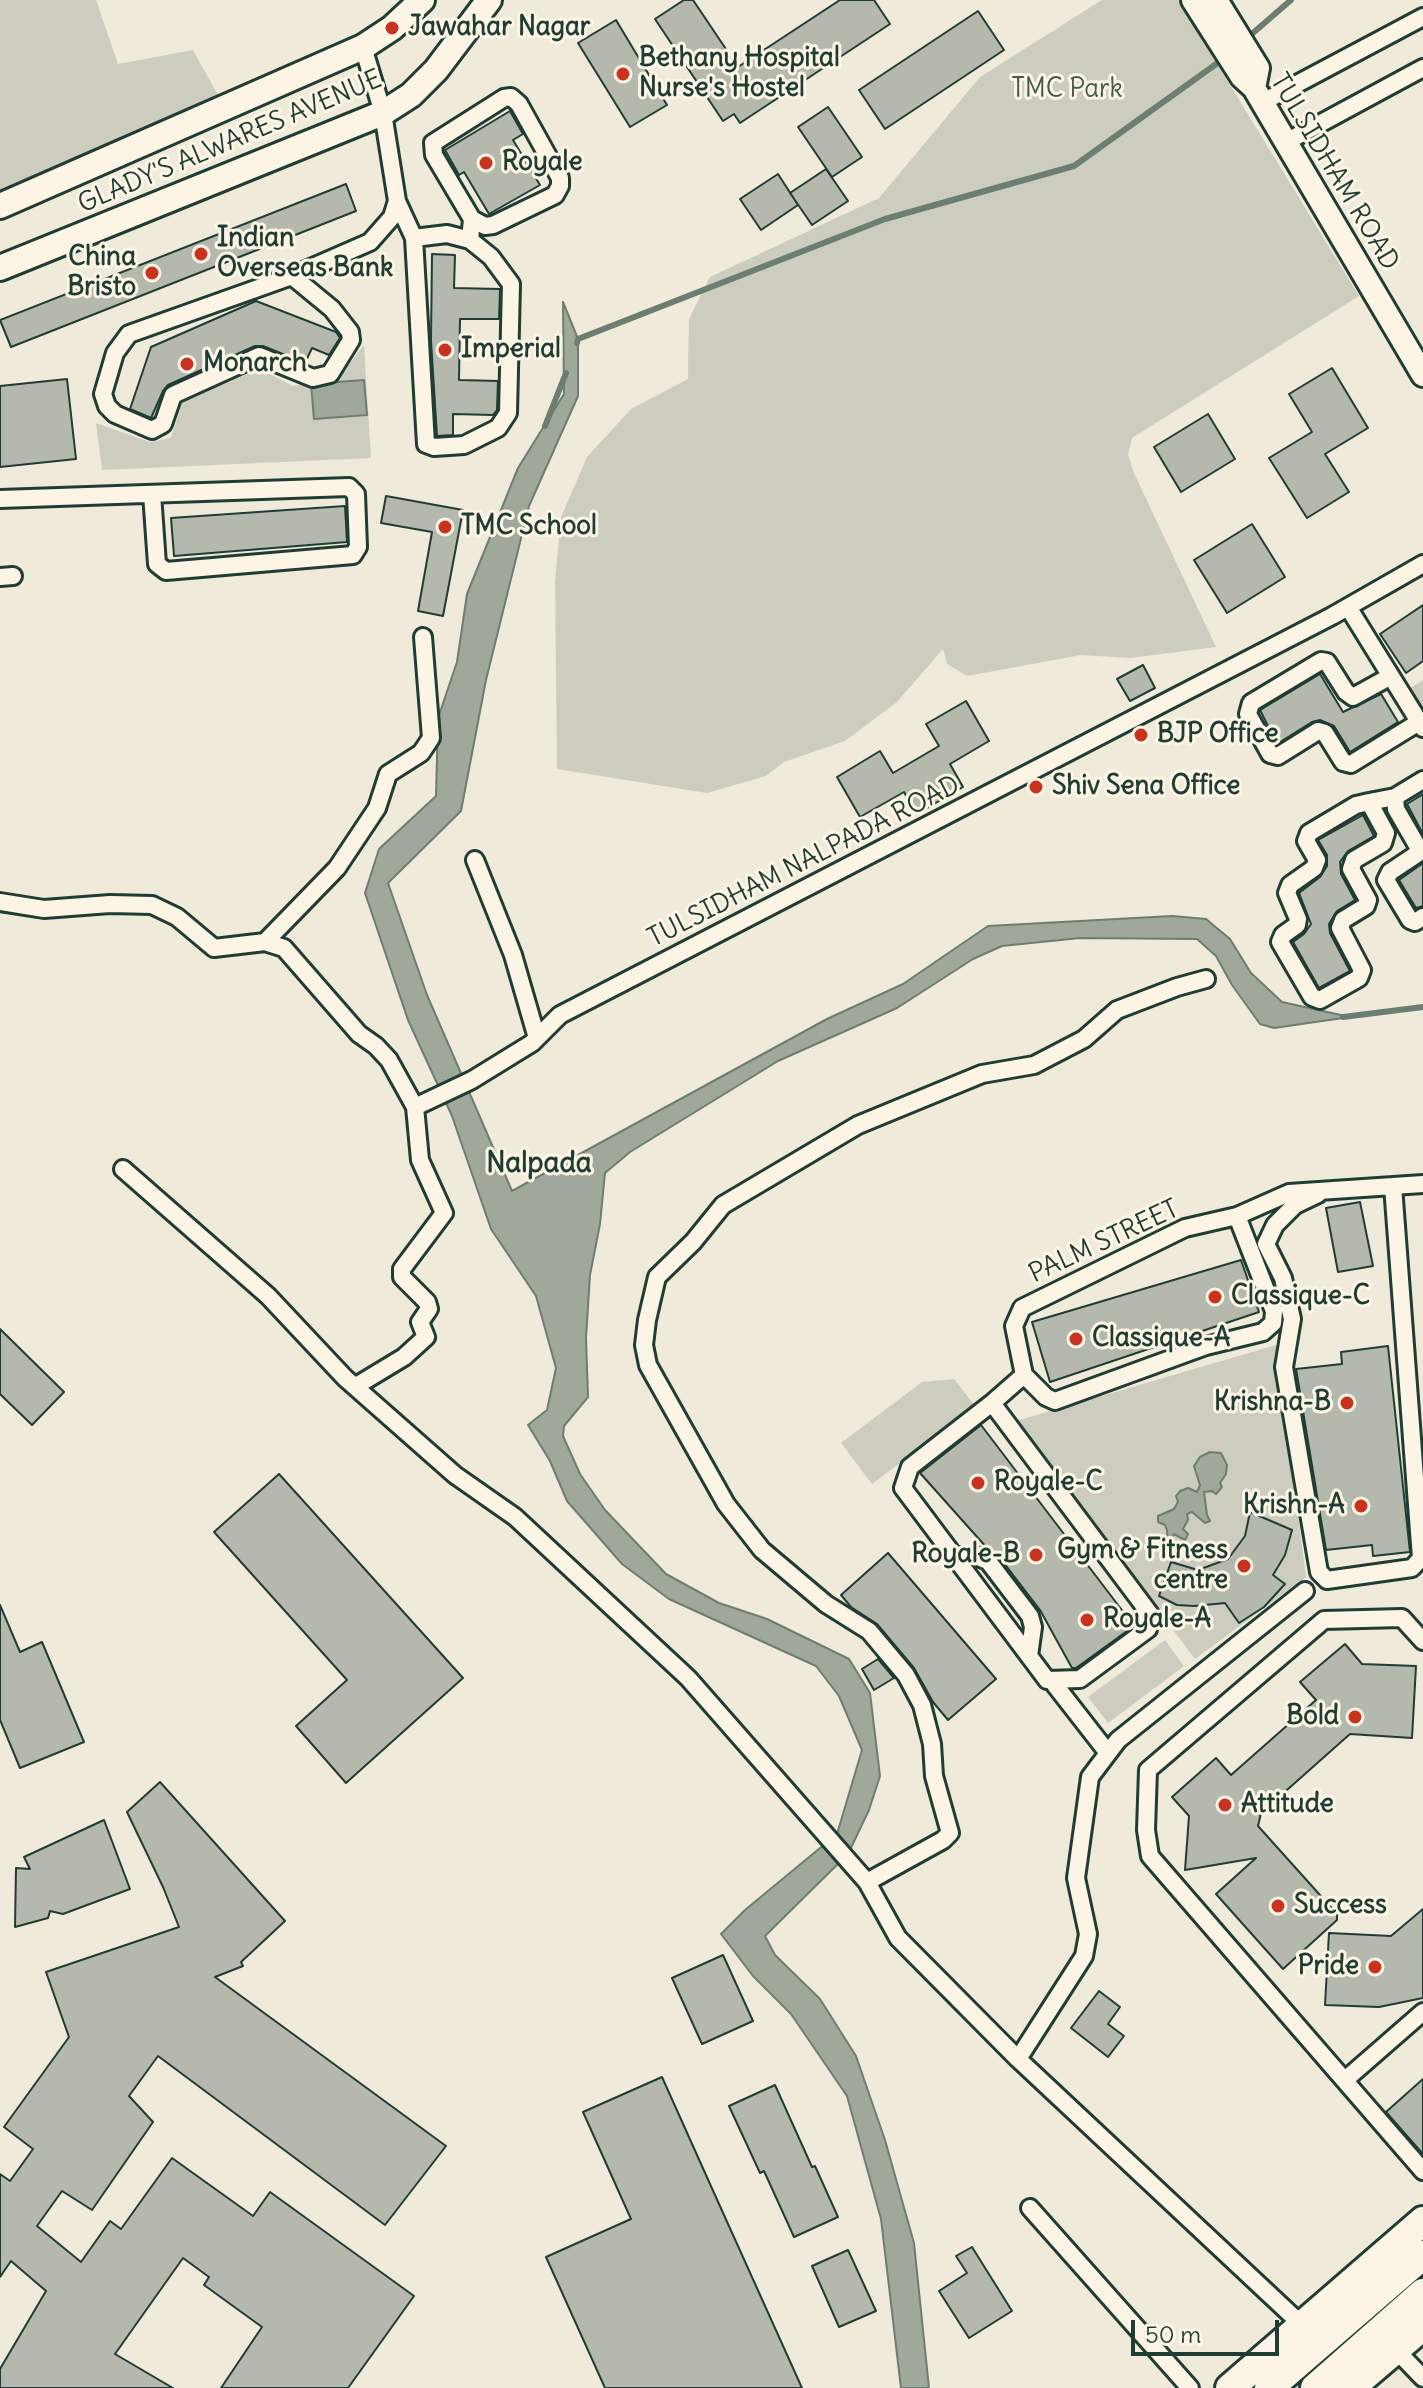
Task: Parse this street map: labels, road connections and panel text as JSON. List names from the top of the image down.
{
  "streets": {
    "main road": ["GLADY'S ALWARES AVENUE"],
    "street": ["TULSIDHAM ROAD", "TULSIDHAM NALPADA ROAD", "PALM STREET"]
  },
  "districts": ["Nalpada"],
  "parks": ["TMC Park"],
  "places": [
    "Jawahar Nagar",
    "Bethany Hospital Nurse's Hostel",
    "Royale",
    "Indian Overseas Bank",
    "China Bristo",
    "Imperial",
    "Monarch",
    "TMC School",
    "BJP Office",
    "Shiv Sena Office",
    "Classique-C",
    "Classique-A",
    "Krishna-B",
    "Royale-C",
    "Krishn-A",
    "Royale-B",
    "Gym & Fitness centre",
    "Royale-A",
    "Bold",
    "Attitude",
    "Success",
    "Pride"
  ],
  "scale_bar": "50 m"
}
